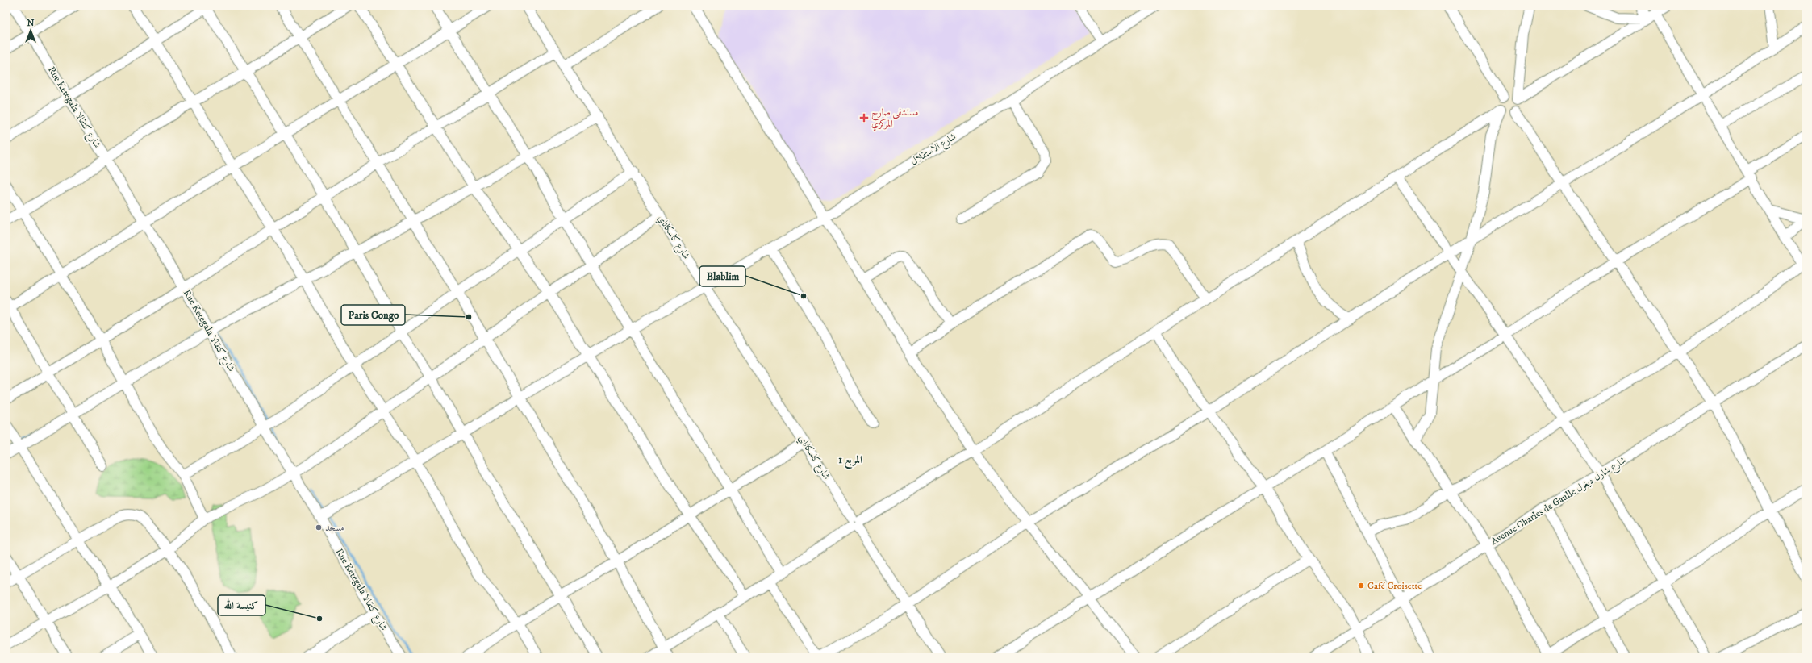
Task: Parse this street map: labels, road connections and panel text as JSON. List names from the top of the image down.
{
  "streets": {
    "street": [
      "Rue Ketegala شارع كتقالا",
      "شارع الاستقلال",
      "شارع كاسكاناي",
      "Avenue Charles de Gaulle شارع شارل ديغول"
    ]
  },
  "crossings": [
    ["Rue Ketegala شارع كتقالا", "شارع الاستقلال"],
    ["شارع الاستقلال", "شارع كاسكاناي"]
  ],
  "districts": ["المربع 1"],
  "places": {
    "health": ["مستشفى صارح المركزي"],
    "other": [
      "Blablim",
      "Paris Congo",
      "مسجد",
      "Café Croisette",
      "كنيسة الله"
    ]
  },
  "north": "top"
}
